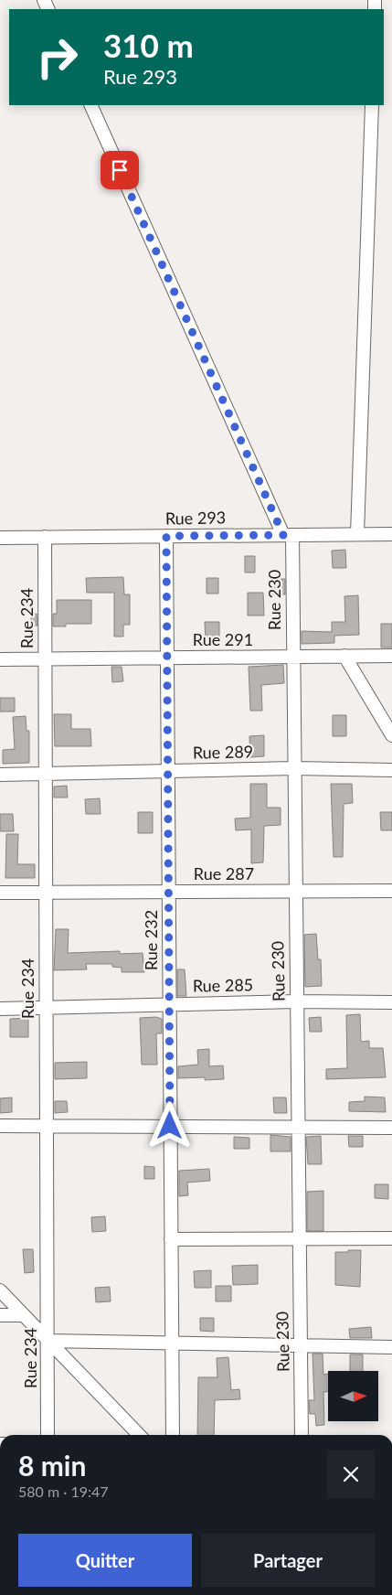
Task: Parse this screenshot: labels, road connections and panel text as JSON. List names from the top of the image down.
{
  "streets": {
    "street": [
      "Rue 293",
      "Rue 230",
      "Rue 234",
      "Rue 291",
      "Rue 289",
      "Rue 287",
      "Rue 232",
      "Rue 285"
    ]
  },
  "crossings": [
    ["Rue 293", "Rue 230"],
    ["Rue 293", "Rue 234"],
    ["Rue 293", "Rue 232"],
    ["Rue 230", "Rue 291"],
    ["Rue 230", "Rue 289"],
    ["Rue 230", "Rue 287"],
    ["Rue 230", "Rue 285"],
    ["Rue 234", "Rue 291"],
    ["Rue 234", "Rue 289"],
    ["Rue 234", "Rue 287"],
    ["Rue 234", "Rue 285"],
    ["Rue 291", "Rue 232"],
    ["Rue 289", "Rue 232"],
    ["Rue 287", "Rue 232"],
    ["Rue 232", "Rue 285"]
  ],
  "north": "right",
  "page": {
    "turn": ["310 m", "Rue 293"],
    "heading": ["8 min", "580 m · 19:47"],
    "buttons": ["Quitter", "Partager"]
  }
}
